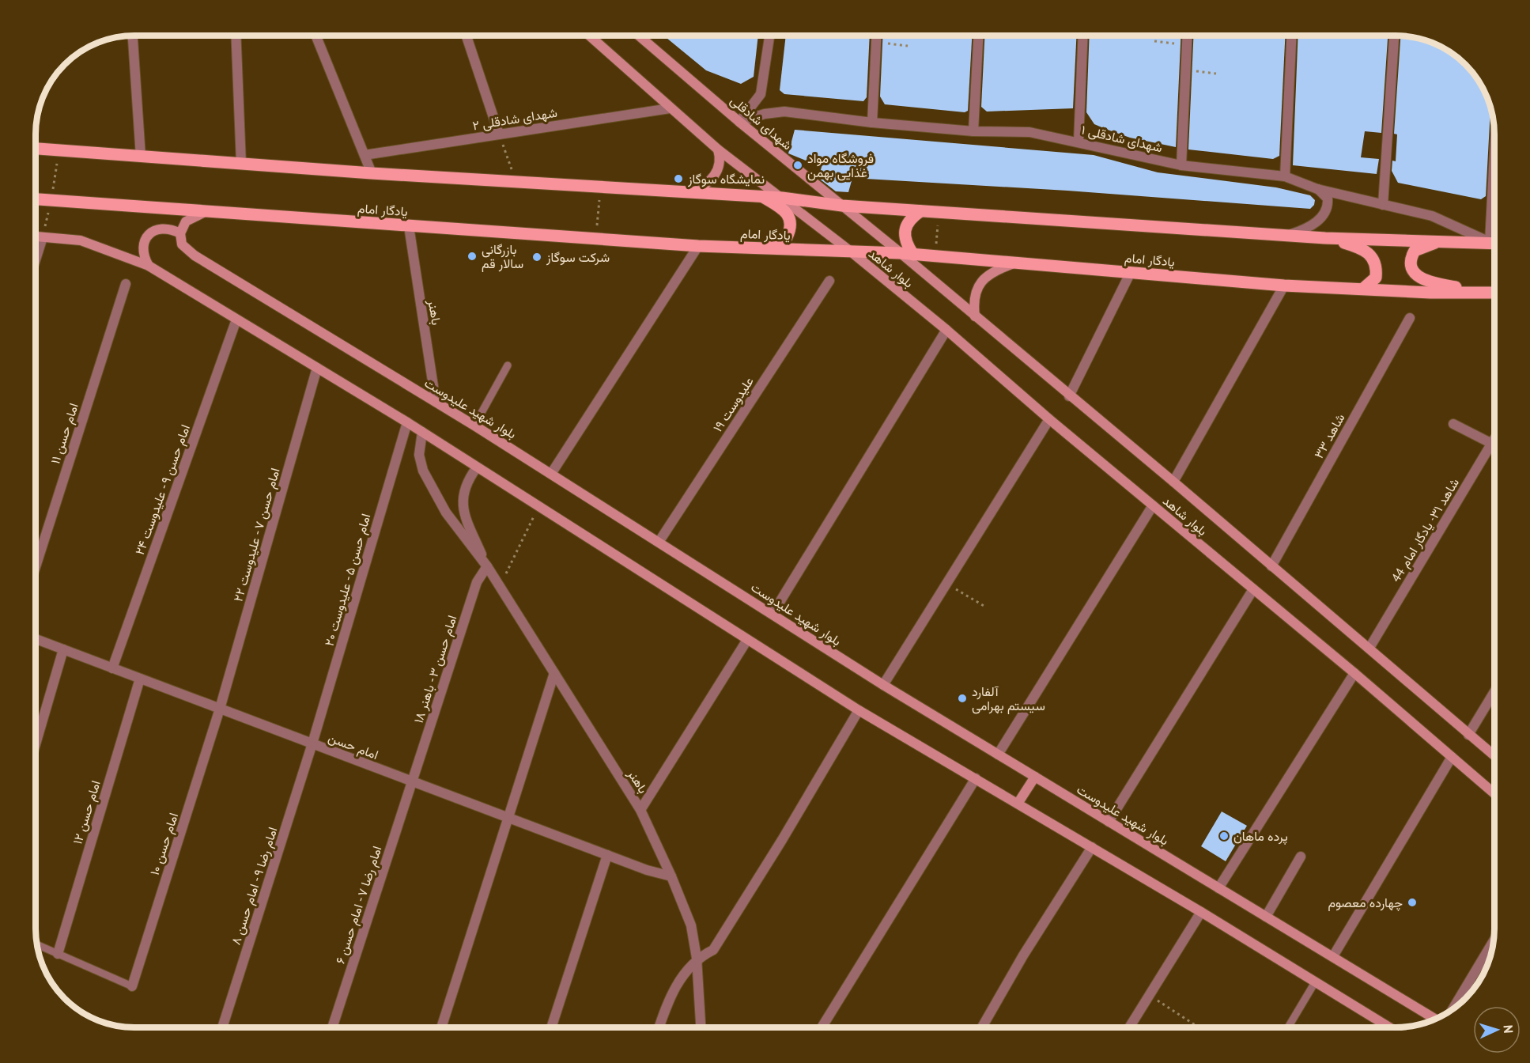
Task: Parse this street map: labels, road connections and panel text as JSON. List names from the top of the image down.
{
  "streets": {
    "main road": [
      "شهدای شادقلی",
      "یادگار امام",
      "بلوار شاهد",
      "بلوار شهید علیدوست"
    ],
    "street": [
      "شهدای شادقلی ۲",
      "شهدای شادقلی ۱",
      "باهنر",
      "علیدوست ۱۹",
      "امام حسن ۱۱",
      "شاهد ۳۳",
      "امام حسن ۹ - علیدوست ۲۴",
      "شاهد ۳۱- یادگار امام 44",
      "امام حسن ۷ - علیدوست ۲۲",
      "امام حسن ۵ - علیدوست ۲۰",
      "امام حسن ۳ - باهنر ۱۸",
      "امام حسن",
      "امام حسن ۱۲",
      "امام حسن ۱۰",
      "امام رضا ۹ - امام حسن ۸",
      "امام رضا ۷ - امام حسن ۶"
    ]
  },
  "crossings": [
    ["شهدای شادقلی", "شهدای شادقلی ۱"],
    ["شهدای شادقلی", "یادگار امام"],
    ["شهدای شادقلی", "بلوار شاهد"],
    ["یادگار امام", "بلوار شاهد"],
    ["یادگار امام", "باهنر"],
    ["بلوار شاهد", "شاهد ۳۳"],
    ["بلوار شاهد", "شاهد ۳۱- یادگار امام 44"],
    ["باهنر", "بلوار شهید علیدوست"],
    ["باهنر", "امام حسن ۳ - باهنر ۱۸"],
    ["باهنر", "امام حسن"],
    ["علیدوست ۱۹", "بلوار شهید علیدوست"],
    ["امام حسن ۹ - علیدوست ۲۴", "امام حسن"],
    ["امام حسن ۷ - علیدوست ۲۲", "امام حسن"],
    ["امام حسن ۷ - علیدوست ۲۲", "امام حسن ۱۰"],
    ["امام حسن ۵ - علیدوست ۲۰", "امام حسن"],
    ["امام حسن ۵ - علیدوست ۲۰", "امام رضا ۹ - امام حسن ۸"],
    ["امام حسن ۳ - باهنر ۱۸", "امام حسن"],
    ["امام حسن ۳ - باهنر ۱۸", "امام رضا ۷ - امام حسن ۶"],
    ["امام حسن", "امام حسن ۱۲"],
    ["امام حسن", "امام حسن ۱۰"],
    ["امام حسن", "امام رضا ۹ - امام حسن ۸"],
    ["امام حسن", "امام رضا ۷ - امام حسن ۶"]
  ],
  "places": [
    "فروشگاه مواد غذایی بهمن",
    "نمایشگاه سوگاز",
    "بازرگانی سالار قم",
    "شرکت سوگاز",
    "آلفارد سیستم بهرامی",
    "پرده ماهان",
    "چهارده معصوم"
  ],
  "north": "right"
}
